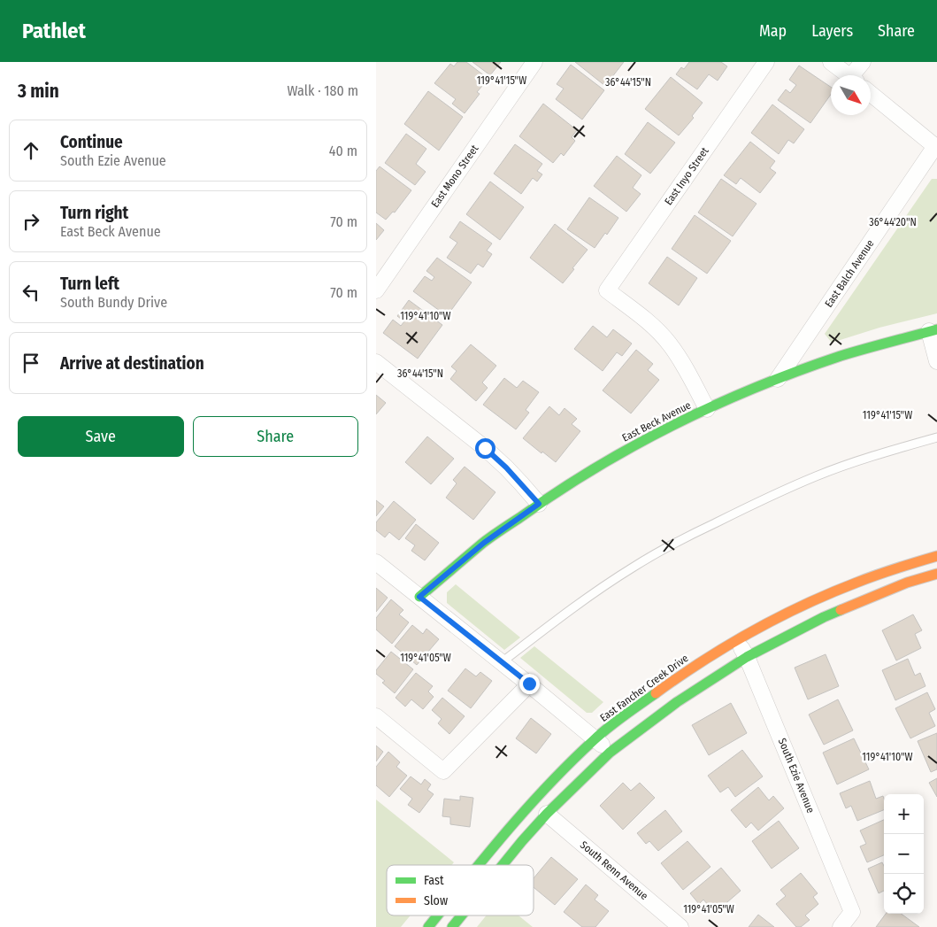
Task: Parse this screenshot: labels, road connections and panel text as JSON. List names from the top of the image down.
{
  "streets": {
    "street": [
      "East Mono Street",
      "East Inyo Street",
      "East Balch Avenue",
      "East Beck Avenue",
      "East Fancher Creek Drive",
      "South Ezie Avenue",
      "South Renn Avenue"
    ]
  },
  "crossings": [
    ["East Inyo Street", "East Beck Avenue"],
    ["East Balch Avenue", "East Beck Avenue"],
    ["East Fancher Creek Drive", "South Ezie Avenue"]
  ],
  "legend": ["Fast", "Slow"],
  "north": "bottom right",
  "page": {
    "header": "Pathlet",
    "nav": ["Map", "Layers", "Share"],
    "heading": ["3 min", "Walk · 180 m"],
    "list": [
      ["Continue", "South Ezie Avenue", "40 m"],
      ["Turn right", "East Beck Avenue", "70 m"],
      ["Turn left", "South Bundy Drive", "70 m"],
      "Arrive at destination"
    ],
    "buttons": ["Save", "Share"],
    "map_buttons": ["+", "−"]
  },
  "coordinates": [
    "119°41'15\"W",
    "36°44'15\"N",
    "36°44'20\"N",
    "119°41'10\"W",
    "119°41'05\"W"
  ]
}
